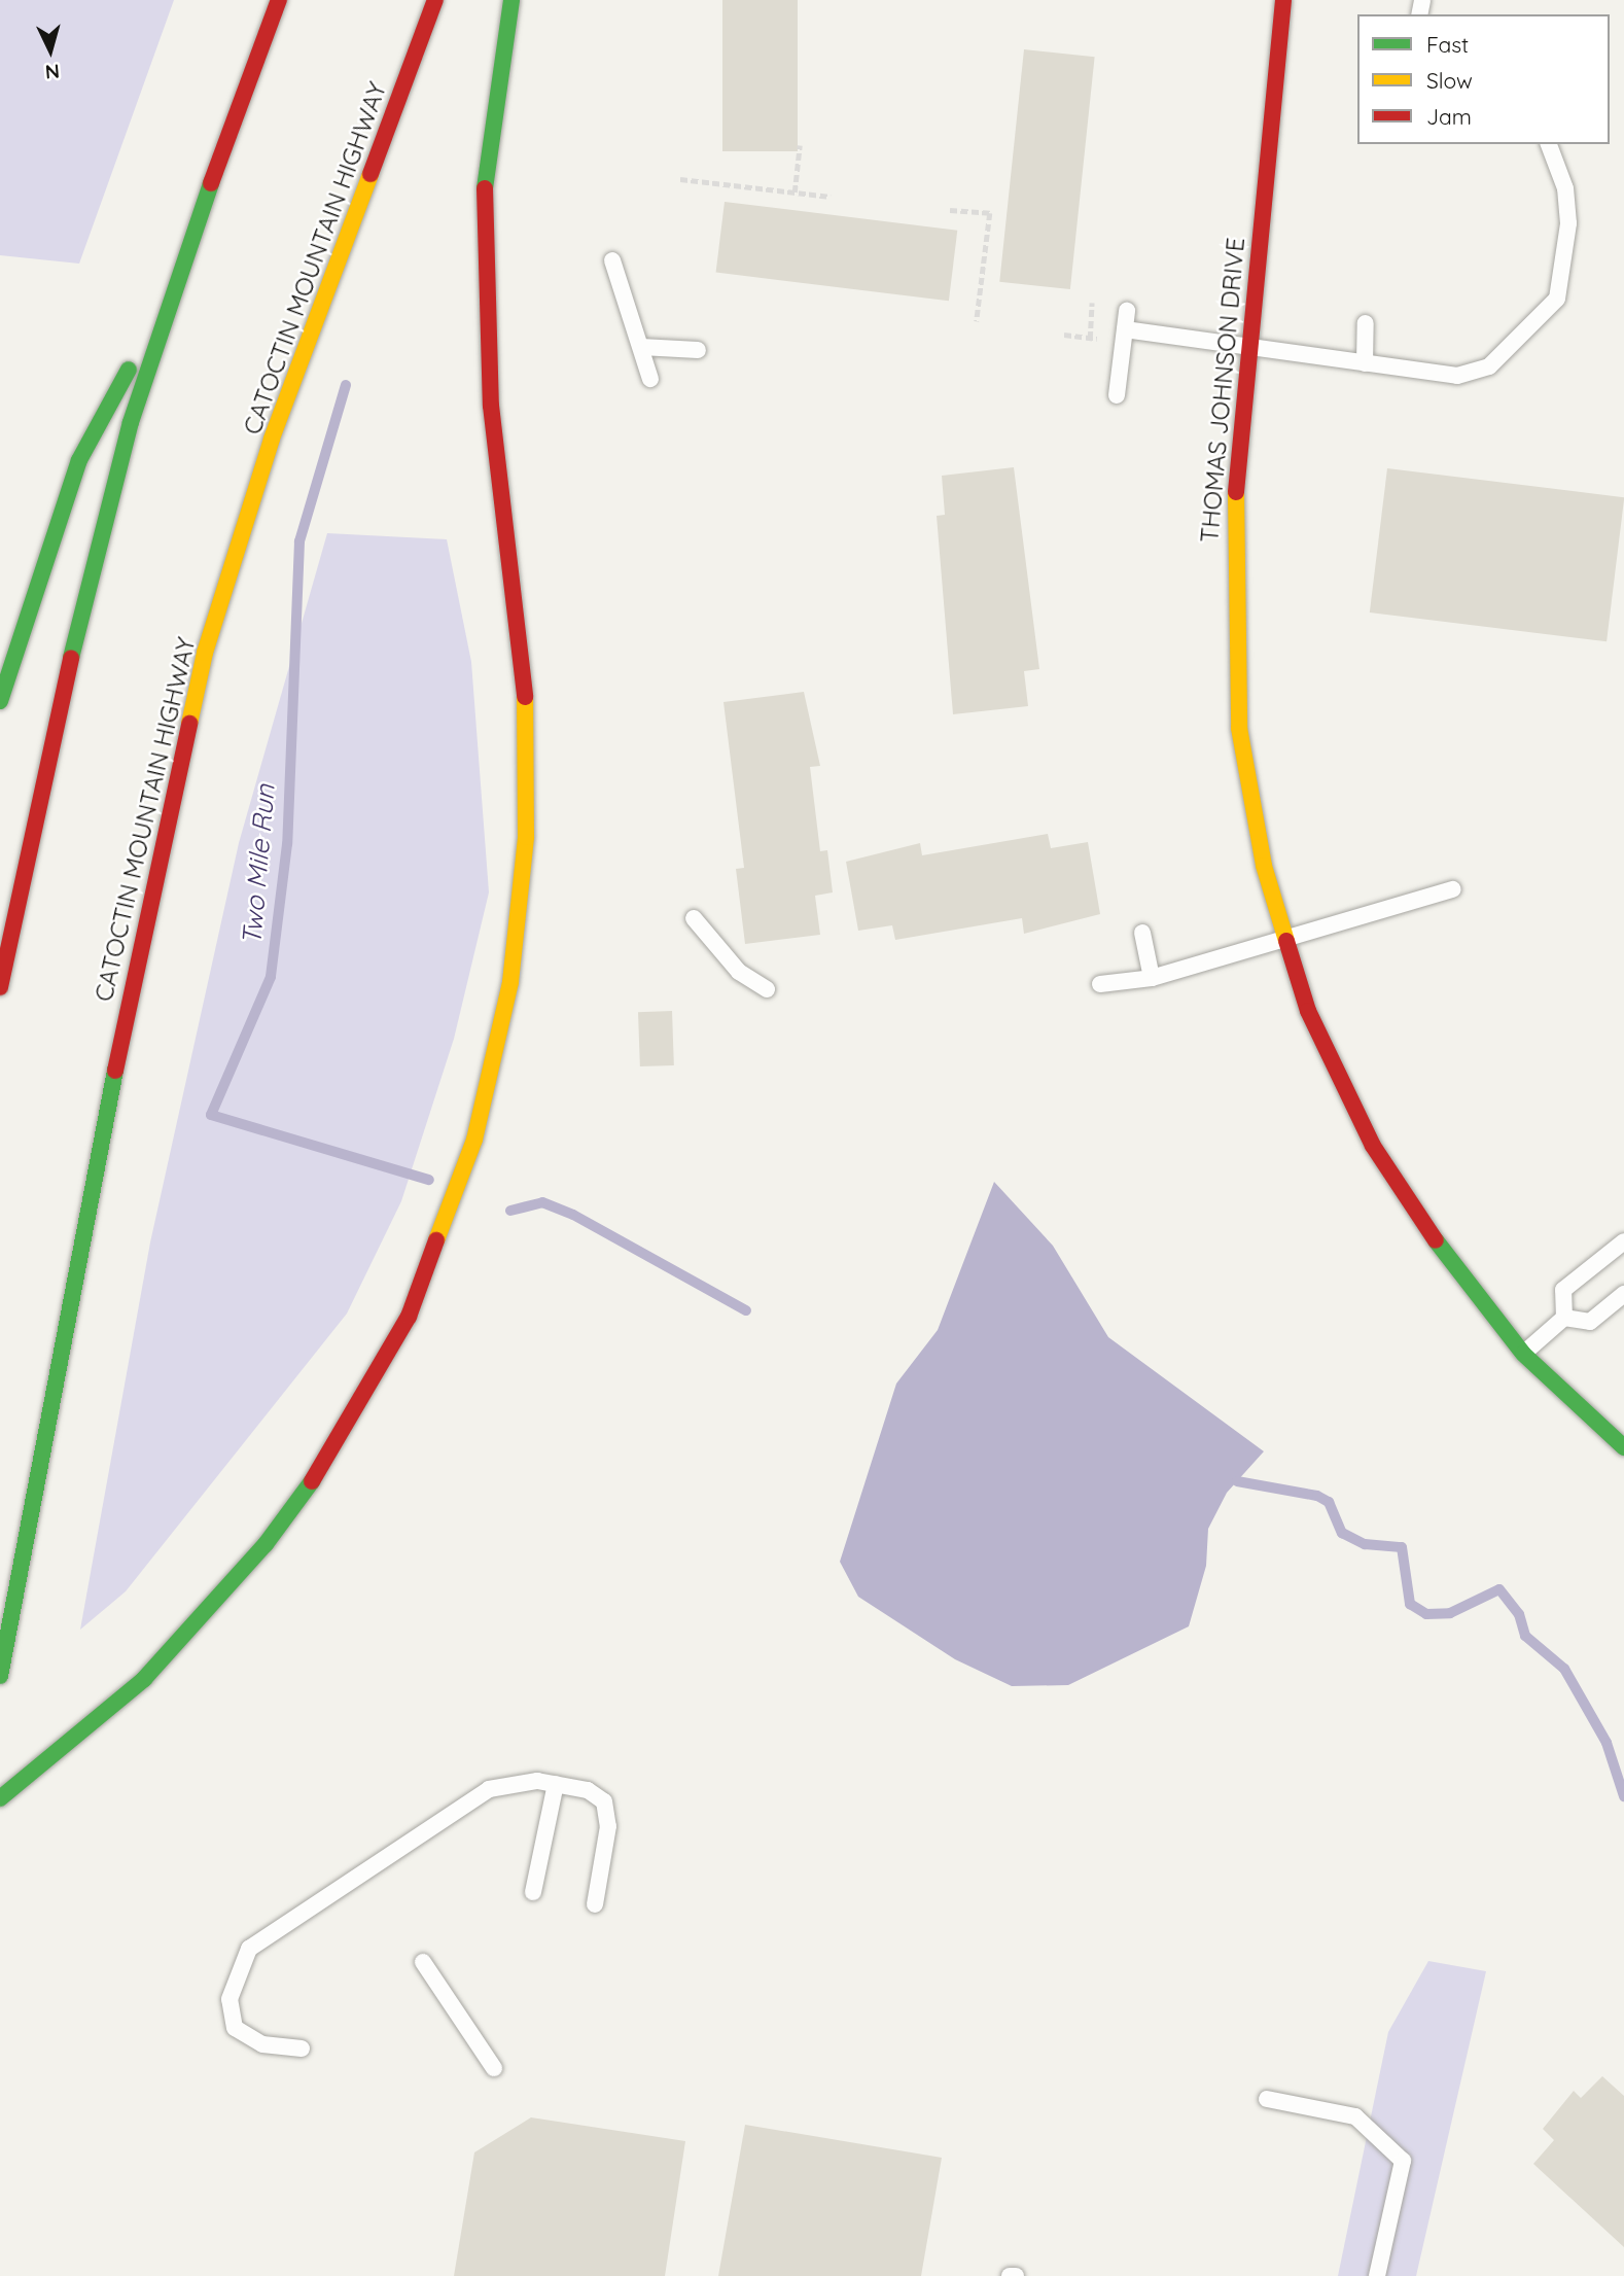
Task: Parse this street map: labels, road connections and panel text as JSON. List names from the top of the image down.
{
  "streets": {
    "main road": ["CATOCTIN MOUNTAIN HIGHWAY", "THOMAS JOHNSON DRIVE"]
  },
  "water": ["Two Mile Run"],
  "legend": ["Fast", "Slow", "Jam"],
  "north": "bottom"
}
